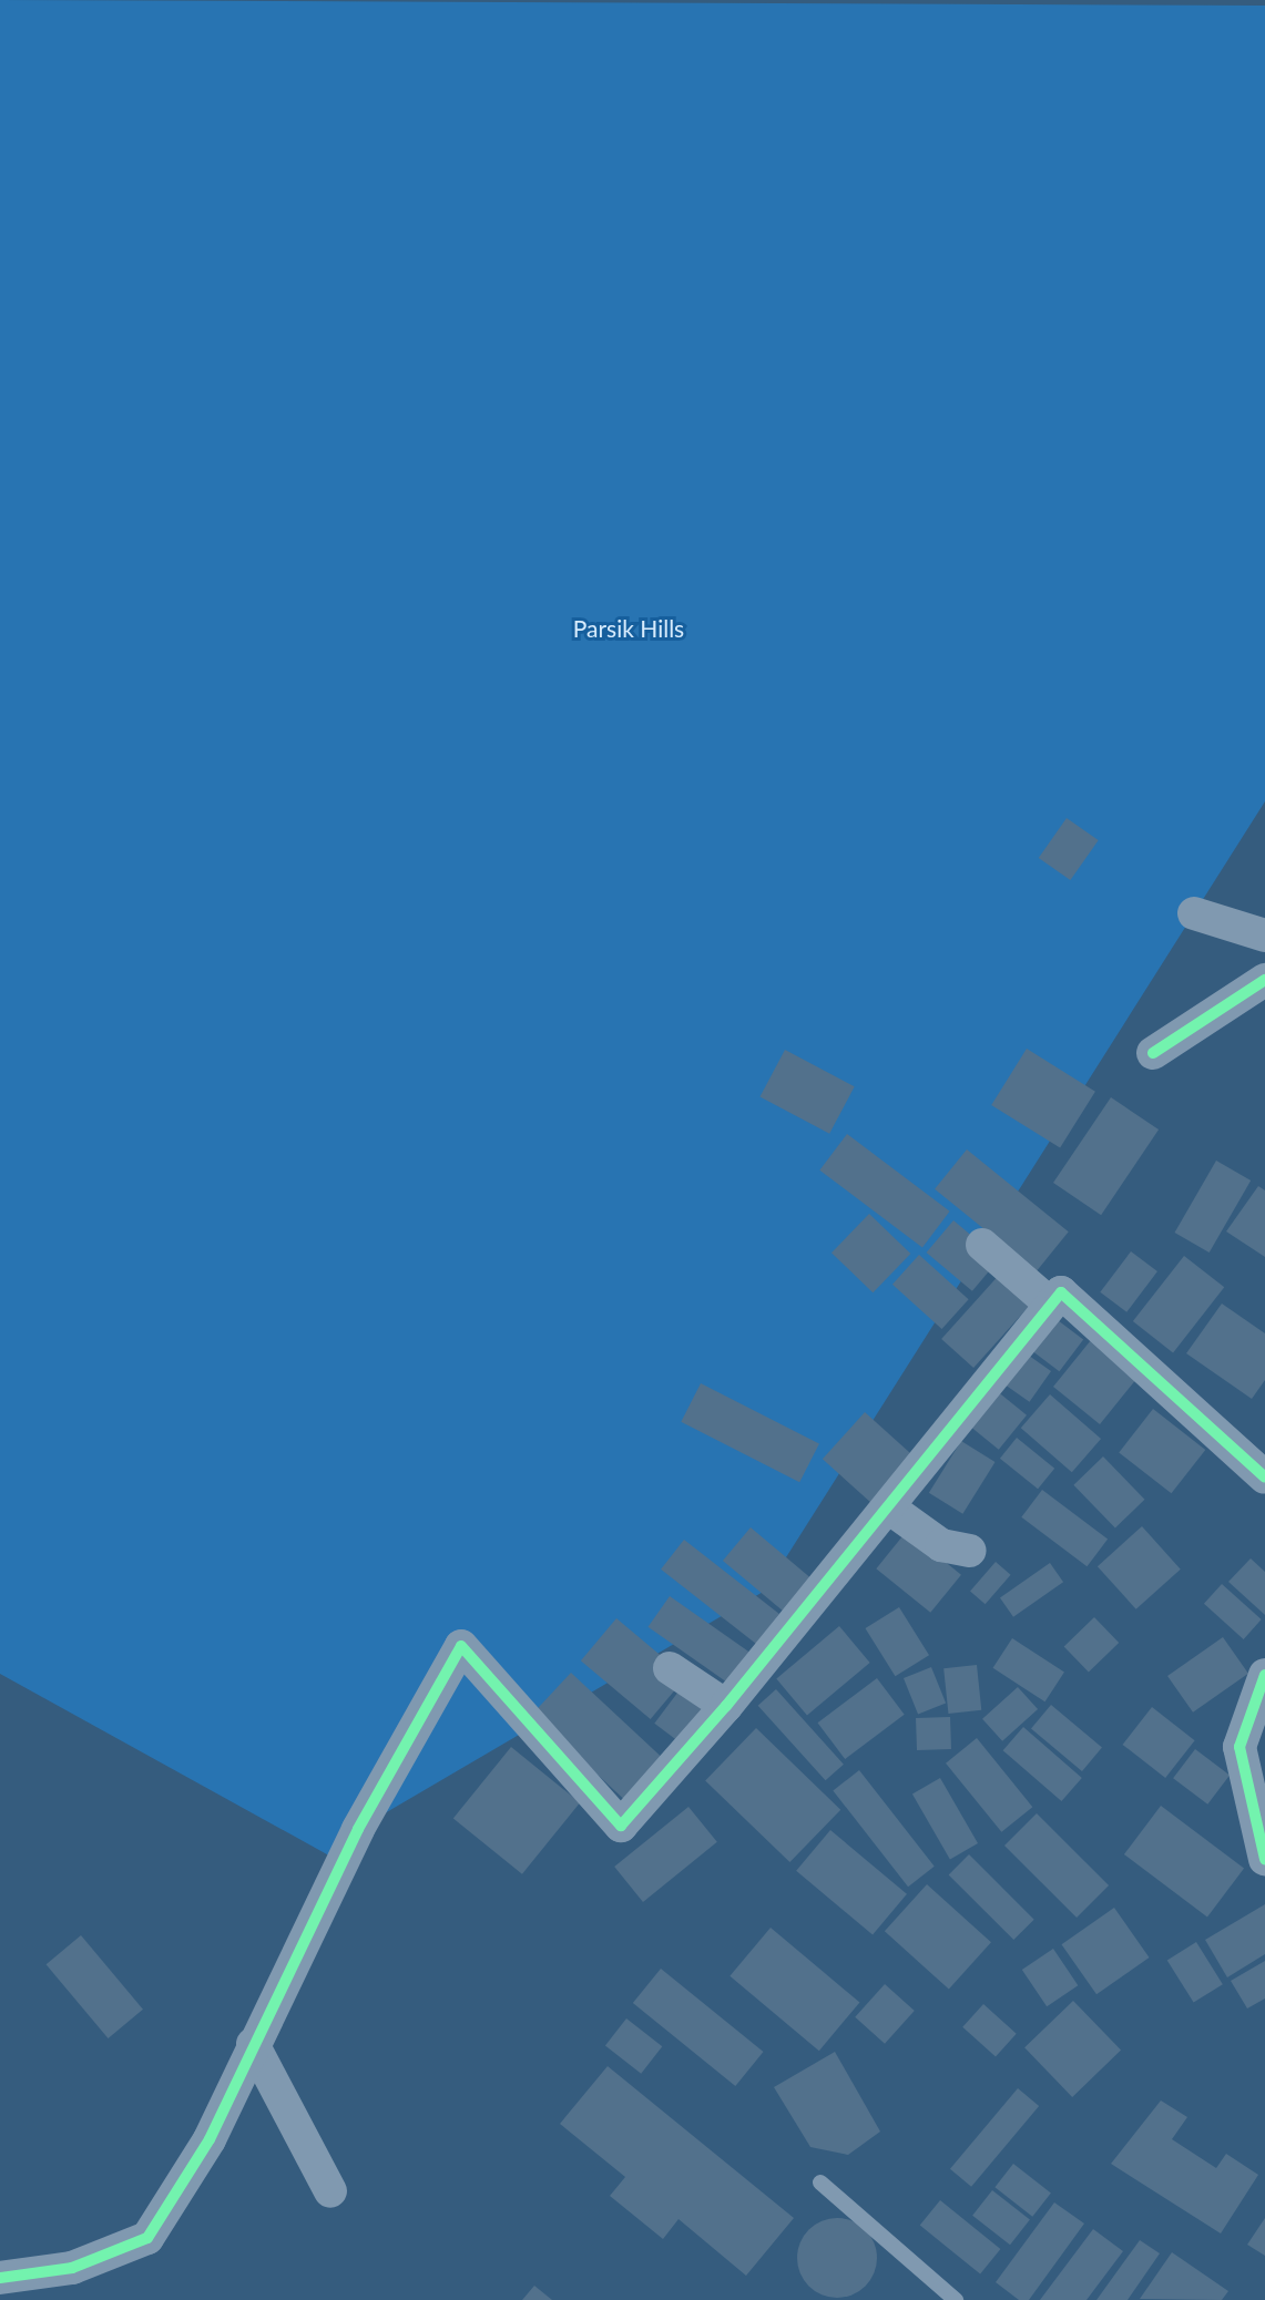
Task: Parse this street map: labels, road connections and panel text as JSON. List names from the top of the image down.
{
  "parks": ["Parsik Hills"]
}
